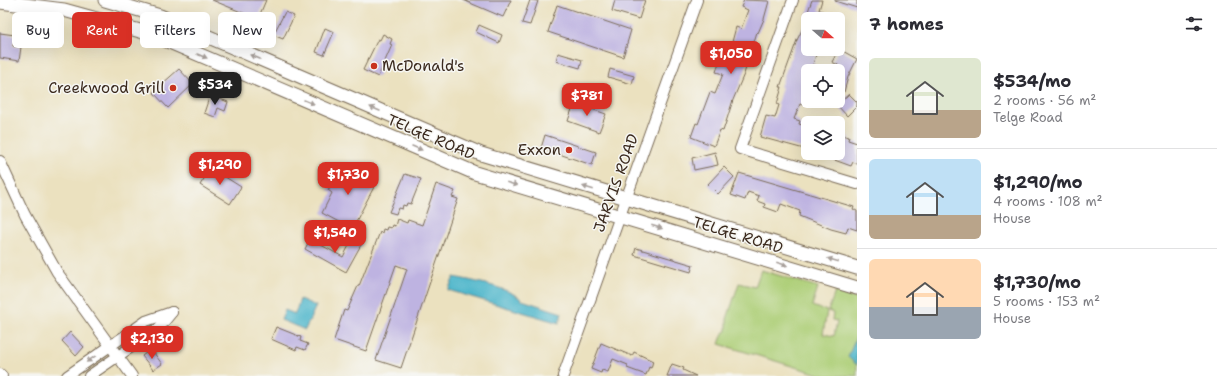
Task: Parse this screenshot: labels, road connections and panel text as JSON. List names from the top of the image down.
{
  "streets": {
    "main road": ["TELGE ROAD"],
    "street": ["JARVIS ROAD"]
  },
  "crossings": [
    ["TELGE ROAD", "JARVIS ROAD"]
  ],
  "places": ["McDonald's", "Creekwood Grill", "Exxon"],
  "north": "right",
  "page": {
    "heading": "7 homes",
    "chip": [
      "Buy",
      "Rent",
      "Filters",
      "New"
    ],
    "price": [
      "$1,050",
      "$534",
      "$781",
      "$1,290",
      "$1,730",
      "$1,540",
      "$2,130"
    ],
    "list": [
      {
        "name": "$534/mo",
        "note": "2 rooms · 56 m² · Telge Road"
      },
      {
        "name": "$1,290/mo",
        "note": "4 rooms · 108 m² · House"
      },
      {
        "name": "$1,730/mo",
        "note": "5 rooms · 153 m² · House"
      }
    ]
  }
}
